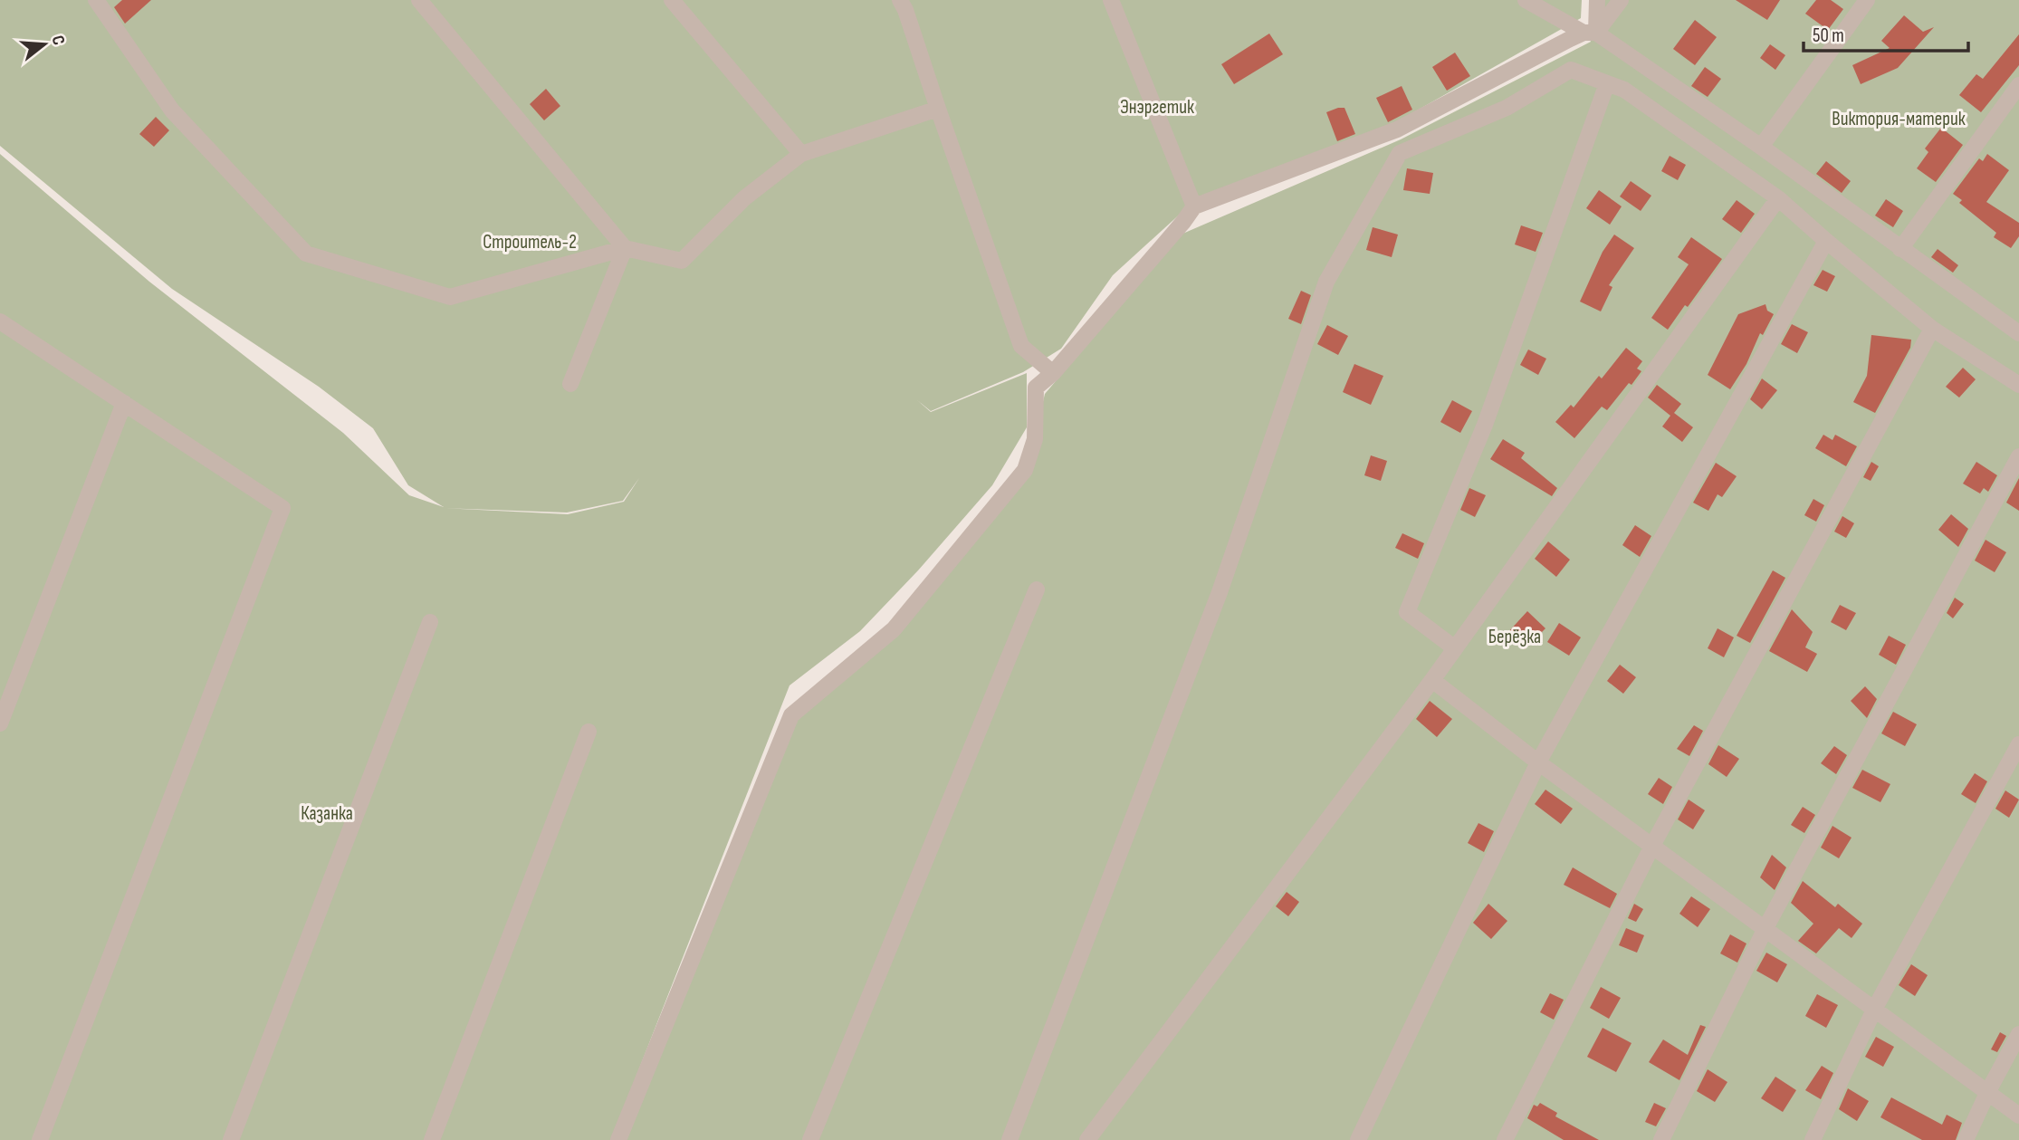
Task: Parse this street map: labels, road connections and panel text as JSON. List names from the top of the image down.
{
  "parks": [
    "Энэргетик",
    "Виктория-материк",
    "Строитель-2",
    "Берёзка",
    "Казанка"
  ],
  "scale_bar": "50 m",
  "north": "right"
}
